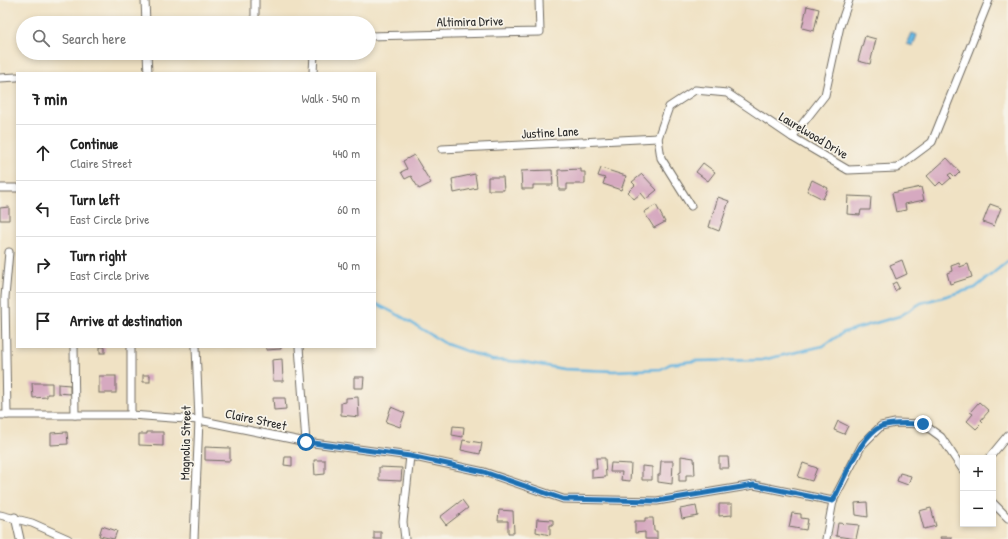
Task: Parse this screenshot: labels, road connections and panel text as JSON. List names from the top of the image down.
{
  "streets": {
    "street": [
      "Altimira Drive",
      "Justine Lane",
      "Laurelwood Drive",
      "Claire Street",
      "Magnolia Street"
    ]
  },
  "crossings": [
    ["Justine Lane", "Laurelwood Drive"],
    ["Claire Street", "Magnolia Street"]
  ],
  "page": {
    "search": "Search here",
    "heading": ["7 min", "Walk · 540 m"],
    "list": [
      ["Continue", "Claire Street", "440 m"],
      ["Turn left", "East Circle Drive", "60 m"],
      ["Turn right", "East Circle Drive", "40 m"],
      "Arrive at destination"
    ],
    "map_buttons": ["+", "−"]
  }
}
